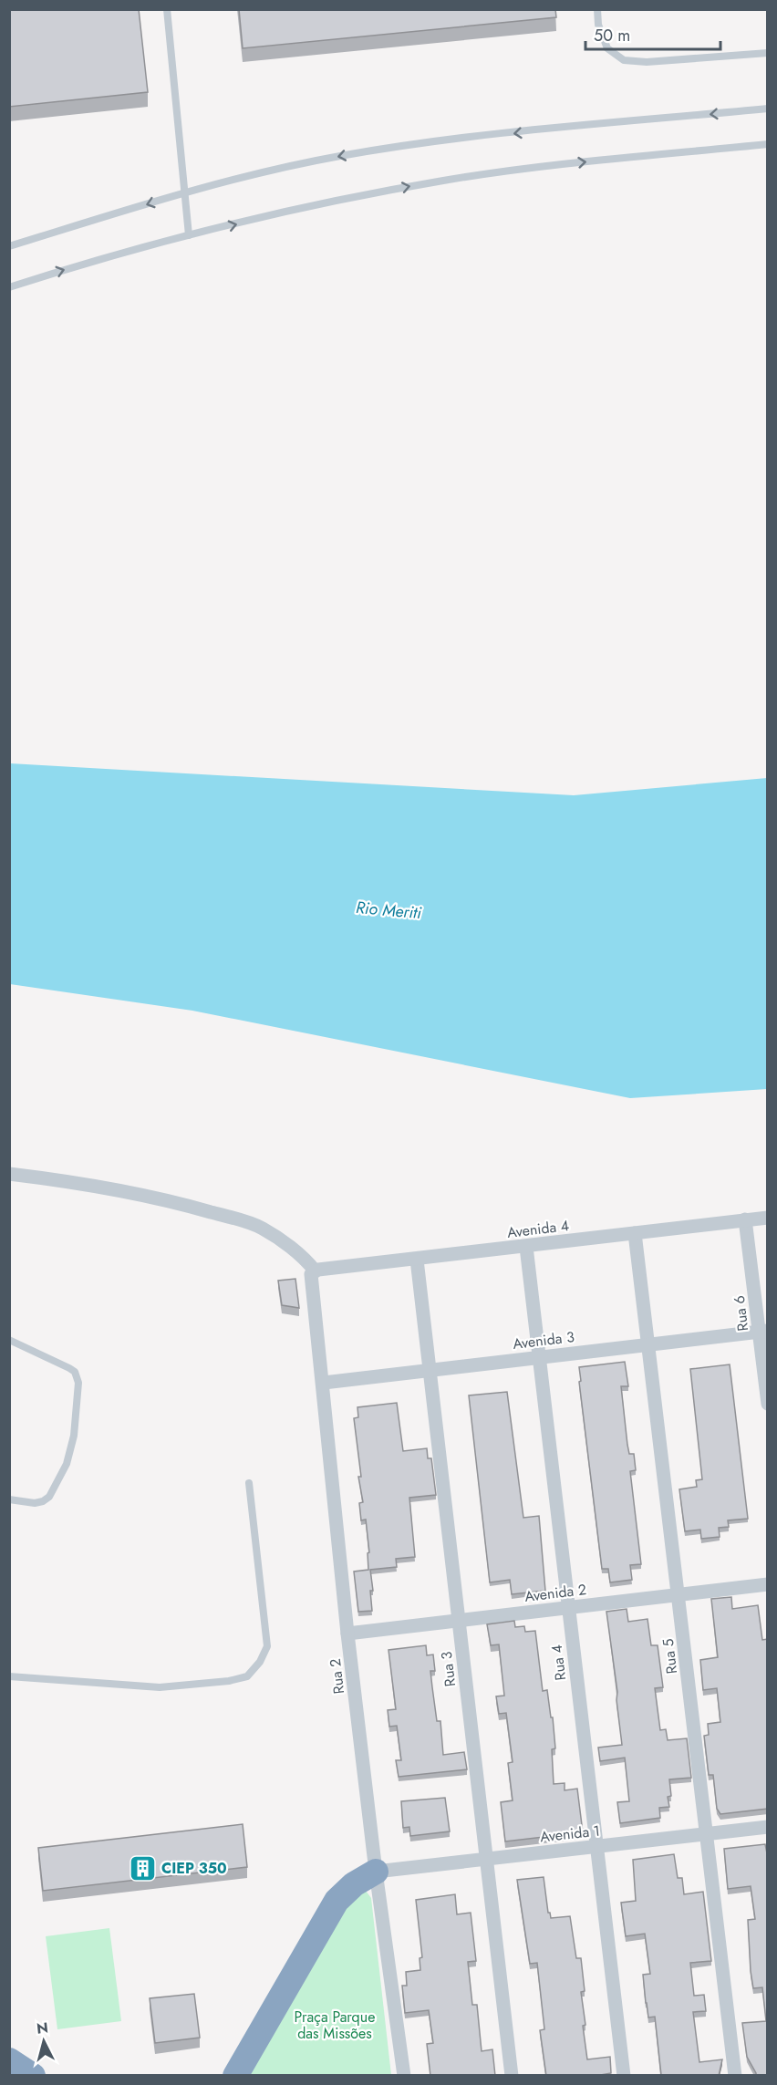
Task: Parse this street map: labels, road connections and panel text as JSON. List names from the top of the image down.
{
  "streets": {
    "street": [
      "Avenida 4",
      "Rua 6",
      "Avenida 3",
      "Avenida 2",
      "Rua 5",
      "Rua 4",
      "Rua 3",
      "Rua 2",
      "Avenida 1"
    ]
  },
  "crossings": [
    ["Avenida 4", "Rua 6"],
    ["Avenida 4", "Rua 5"],
    ["Avenida 4", "Rua 4"],
    ["Avenida 4", "Rua 3"],
    ["Avenida 4", "Rua 2"],
    ["Rua 6", "Avenida 3"],
    ["Avenida 3", "Rua 5"],
    ["Avenida 3", "Rua 4"],
    ["Avenida 3", "Rua 3"],
    ["Avenida 3", "Rua 2"],
    ["Avenida 2", "Rua 5"],
    ["Avenida 2", "Rua 4"],
    ["Avenida 2", "Rua 3"],
    ["Avenida 2", "Rua 2"],
    ["Rua 5", "Avenida 1"],
    ["Rua 4", "Avenida 1"],
    ["Rua 3", "Avenida 1"],
    ["Rua 2", "Avenida 1"]
  ],
  "water": ["Rio Meriti"],
  "parks": ["Praça Parque das Missões"],
  "places": {
    "building": ["CIEP 350"]
  },
  "scale_bar": "50 m",
  "north": "top"
}
